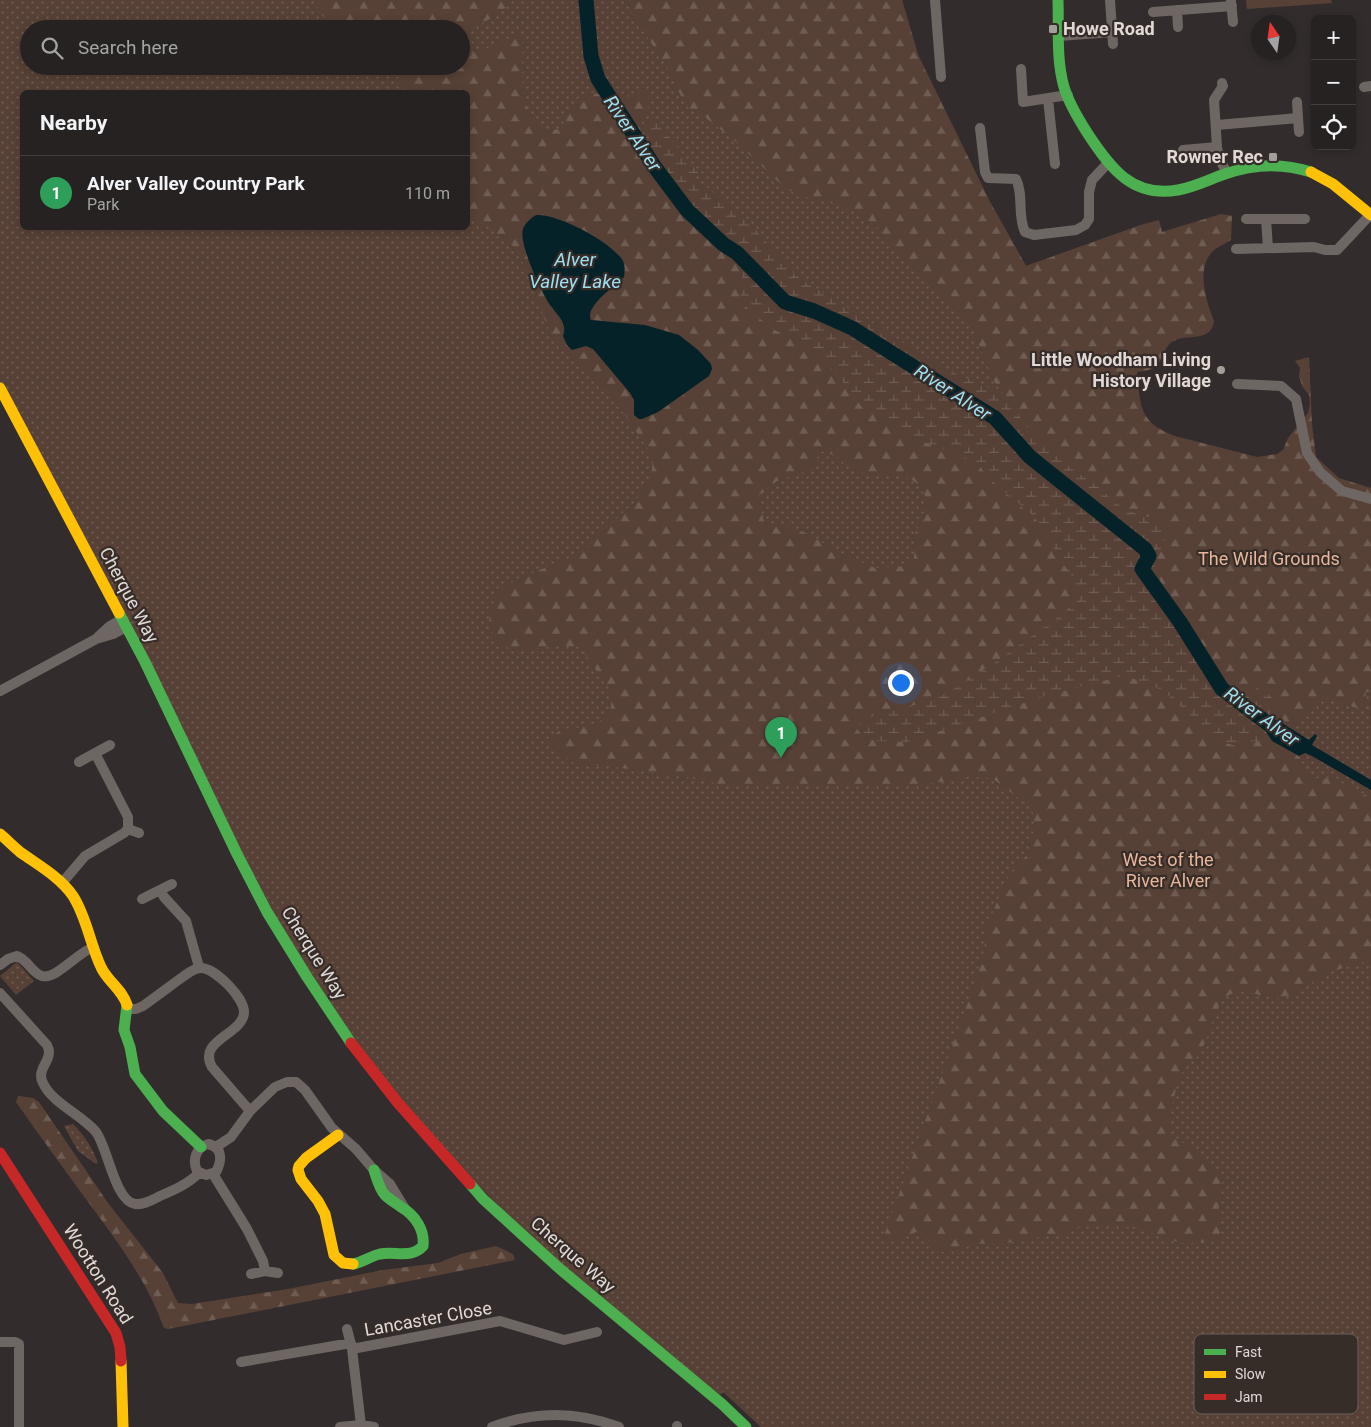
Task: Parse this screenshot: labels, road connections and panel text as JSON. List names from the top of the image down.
{
  "streets": {
    "street": ["Cherque Way", "Wootton Road", "Lancaster Close"]
  },
  "water": ["River Alver", "Alver Valley Lake"],
  "parks": ["The Wild Grounds", "West of the River Alver"],
  "places": {
    "transit": ["Howe Road", "Rowner Rec"],
    "other": ["Little Woodham Living History Village"]
  },
  "legend": ["Fast", "Slow", "Jam"],
  "north": "top",
  "page": {
    "map_buttons": ["+", "−"],
    "search": "Search here",
    "heading": "Nearby",
    "list": [
      {
        "mark": "1",
        "name": "Alver Valley Country Park",
        "note": "Park",
        "value": "110 m"
      }
    ],
    "pins": "1"
  }
}
